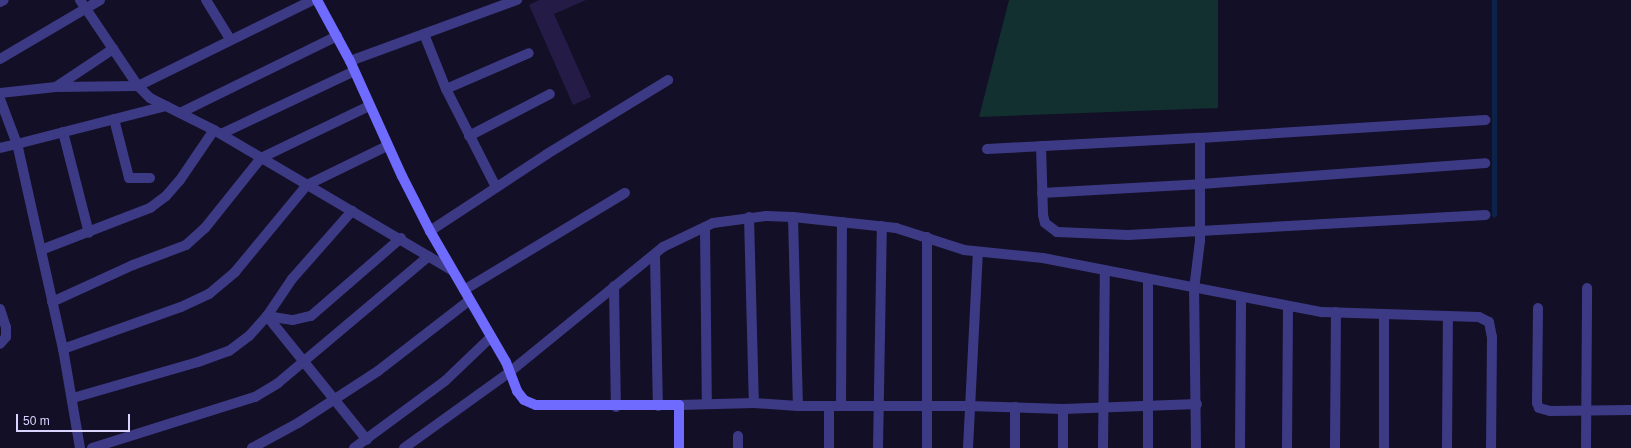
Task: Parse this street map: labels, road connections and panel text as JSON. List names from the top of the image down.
{
  "scale_bar": "50 m"
}
